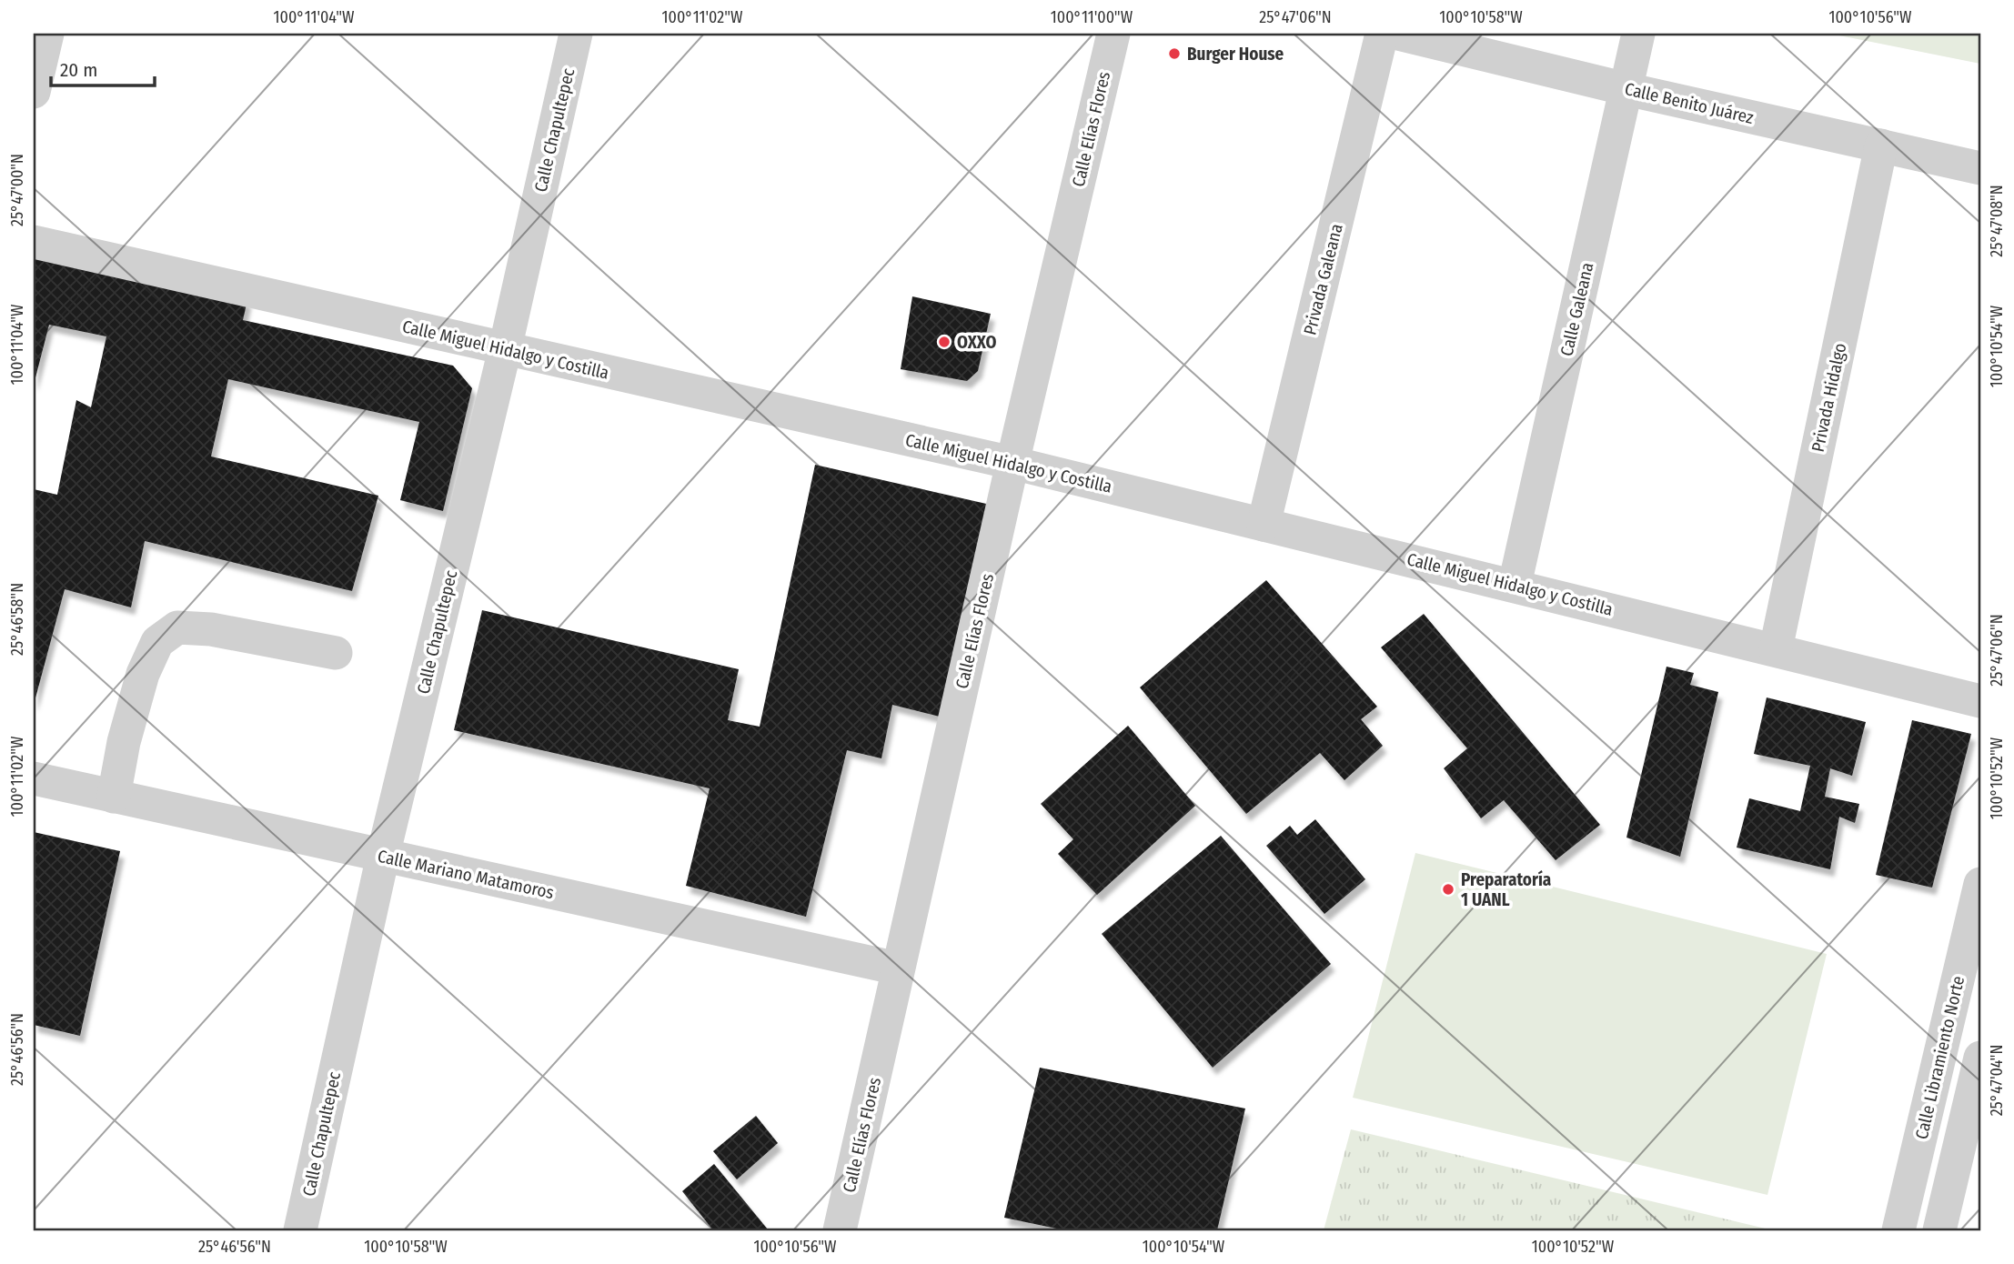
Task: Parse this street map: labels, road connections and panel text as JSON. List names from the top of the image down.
{
  "streets": {
    "street": [
      "Calle Benito Juárez",
      "Calle Elías Flores",
      "Calle Chapultepec",
      "Privada Galeana",
      "Calle Galeana",
      "Calle Miguel Hidalgo y Costilla",
      "Privada Hidalgo",
      "Calle Mariano Matamoros",
      "Calle Libramiento Norte"
    ]
  },
  "crossings": [
    ["Calle Benito Juárez", "Calle Galeana"],
    ["Calle Benito Juárez", "Privada Hidalgo"],
    ["Calle Elías Flores", "Calle Miguel Hidalgo y Costilla"],
    ["Calle Elías Flores", "Calle Mariano Matamoros"],
    ["Calle Chapultepec", "Calle Miguel Hidalgo y Costilla"],
    ["Calle Chapultepec", "Calle Mariano Matamoros"],
    ["Privada Galeana", "Calle Miguel Hidalgo y Costilla"],
    ["Calle Galeana", "Calle Miguel Hidalgo y Costilla"],
    ["Calle Miguel Hidalgo y Costilla", "Privada Hidalgo"]
  ],
  "places": ["Burger House", "OXXO", "Preparatoría 1 UANL"],
  "scale_bar": "20 m",
  "coordinates": [
    "100°11'04\"W",
    "100°11'02\"W",
    "100°11'00\"W",
    "25°47'06\"N",
    "100°10'58\"W",
    "100°10'56\"W",
    "25°47'00\"N",
    "25°47'08\"N",
    "100°10'54\"W",
    "25°46'58\"N",
    "100°10'52\"W",
    "25°46'56\"N",
    "25°47'04\"N"
  ]
}
